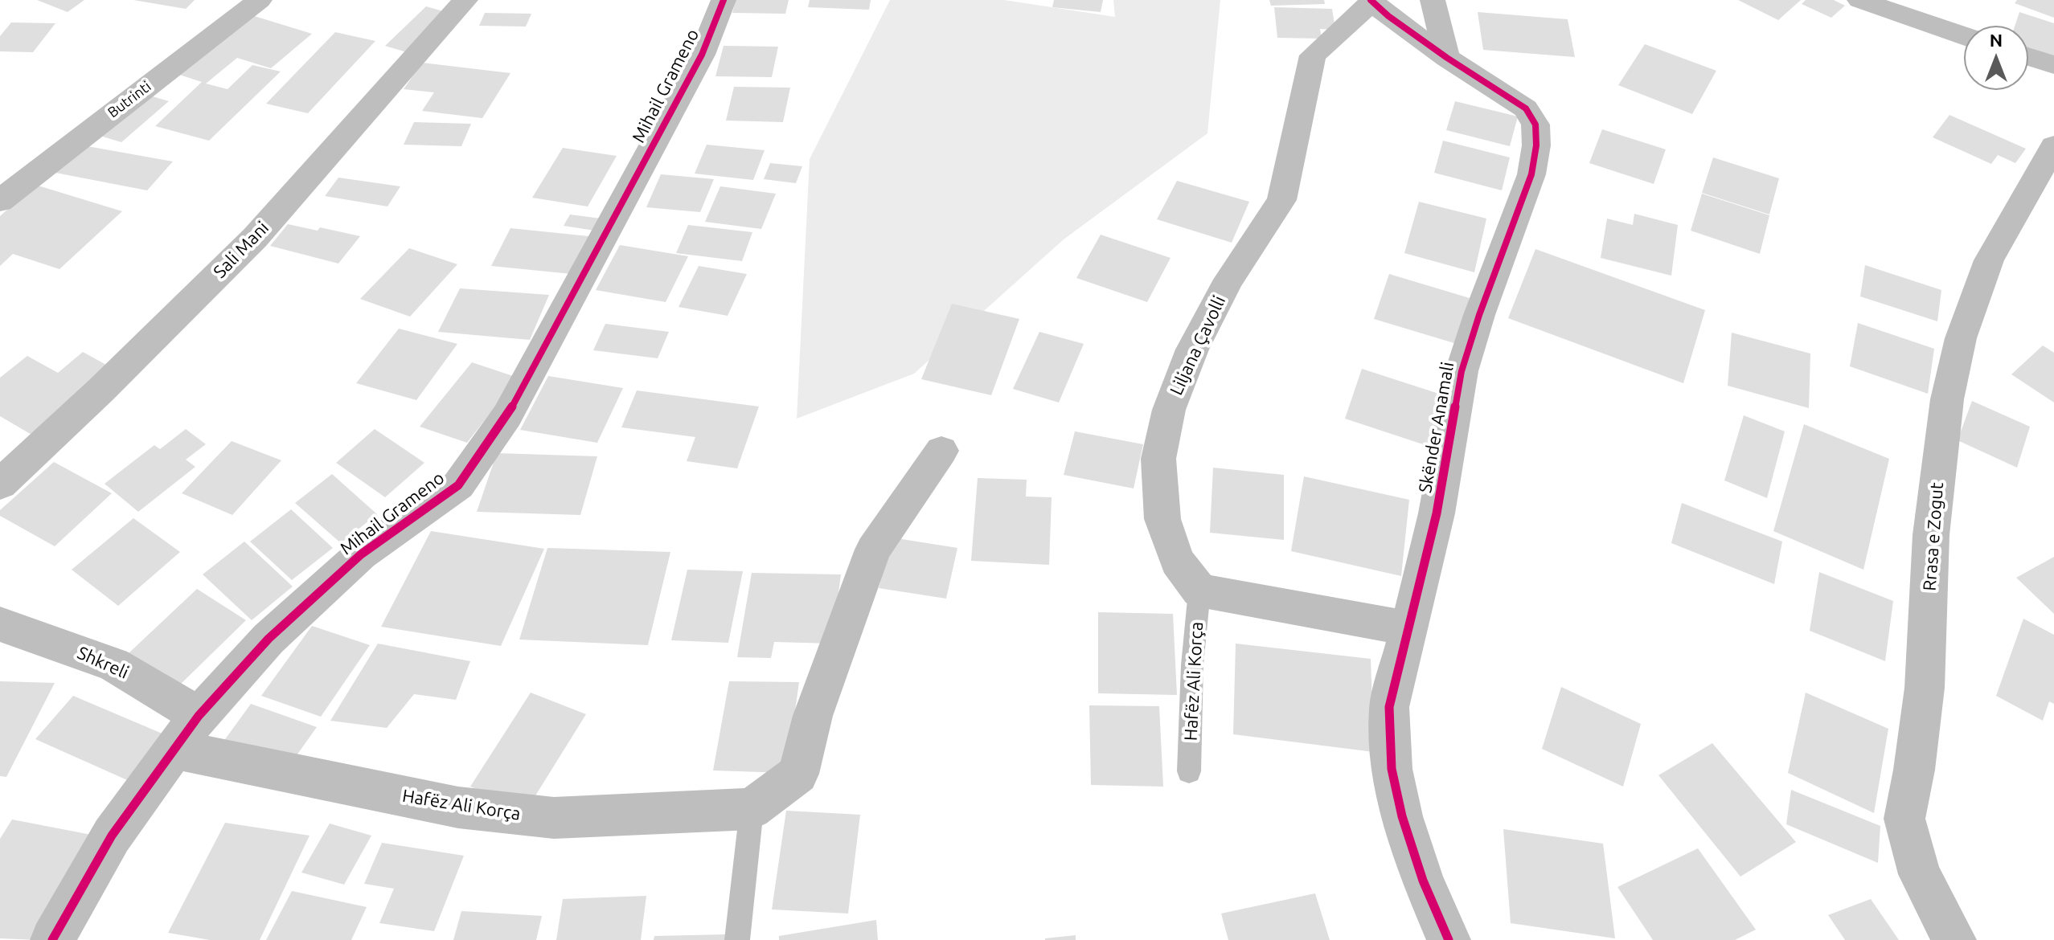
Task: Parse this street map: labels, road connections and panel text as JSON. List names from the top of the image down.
{
  "streets": {
    "street": [
      "Mihail Grameno",
      "Butrinti",
      "Sali Mani",
      "Liljana Çavolli",
      "Skënder Anamali",
      "Rrasa e Zogut",
      "Shkreli",
      "Hafëz Ali Korça"
    ]
  },
  "crossings": [
    ["Mihail Grameno", "Shkreli"],
    ["Mihail Grameno", "Hafëz Ali Korça"],
    ["Liljana Çavolli", "Skënder Anamali"],
    ["Liljana Çavolli", "Hafëz Ali Korça"],
    ["Shkreli", "Hafëz Ali Korça"]
  ],
  "north": "top"
}
